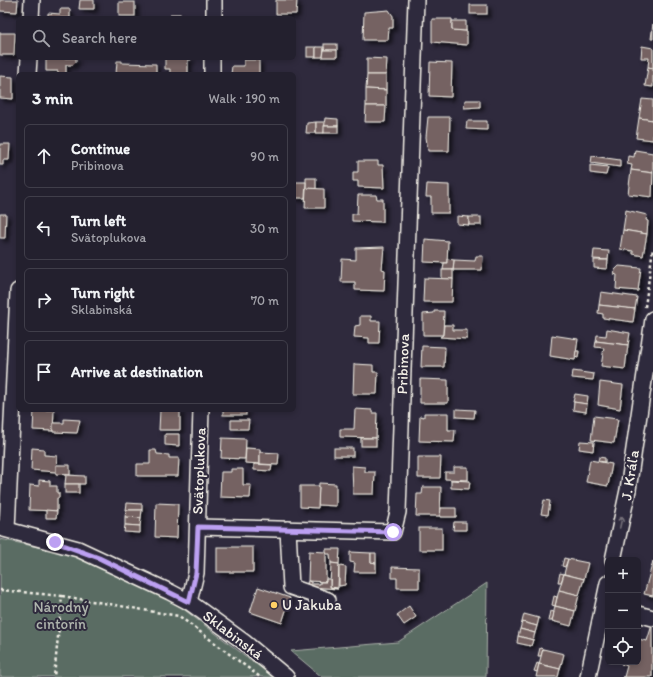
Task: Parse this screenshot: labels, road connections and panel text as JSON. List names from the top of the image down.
{
  "streets": {
    "street": [
      "Pribinova",
      "Svätoplukova",
      "J. Kráľa",
      "Sklabinská"
    ]
  },
  "crossings": [
    ["Pribinova", "Svätoplukova"],
    ["Svätoplukova", "Sklabinská"]
  ],
  "one_way": ["J. Kráľa"],
  "parks": ["Národný cintorín"],
  "places": ["U Jakuba"],
  "page": {
    "search": "Search here",
    "heading": ["3 min", "Walk · 190 m"],
    "list": [
      ["Continue", "Pribinova", "90 m"],
      ["Turn left", "Svätoplukova", "30 m"],
      ["Turn right", "Sklabinská", "70 m"],
      "Arrive at destination"
    ],
    "map_buttons": ["+", "−"]
  }
}
